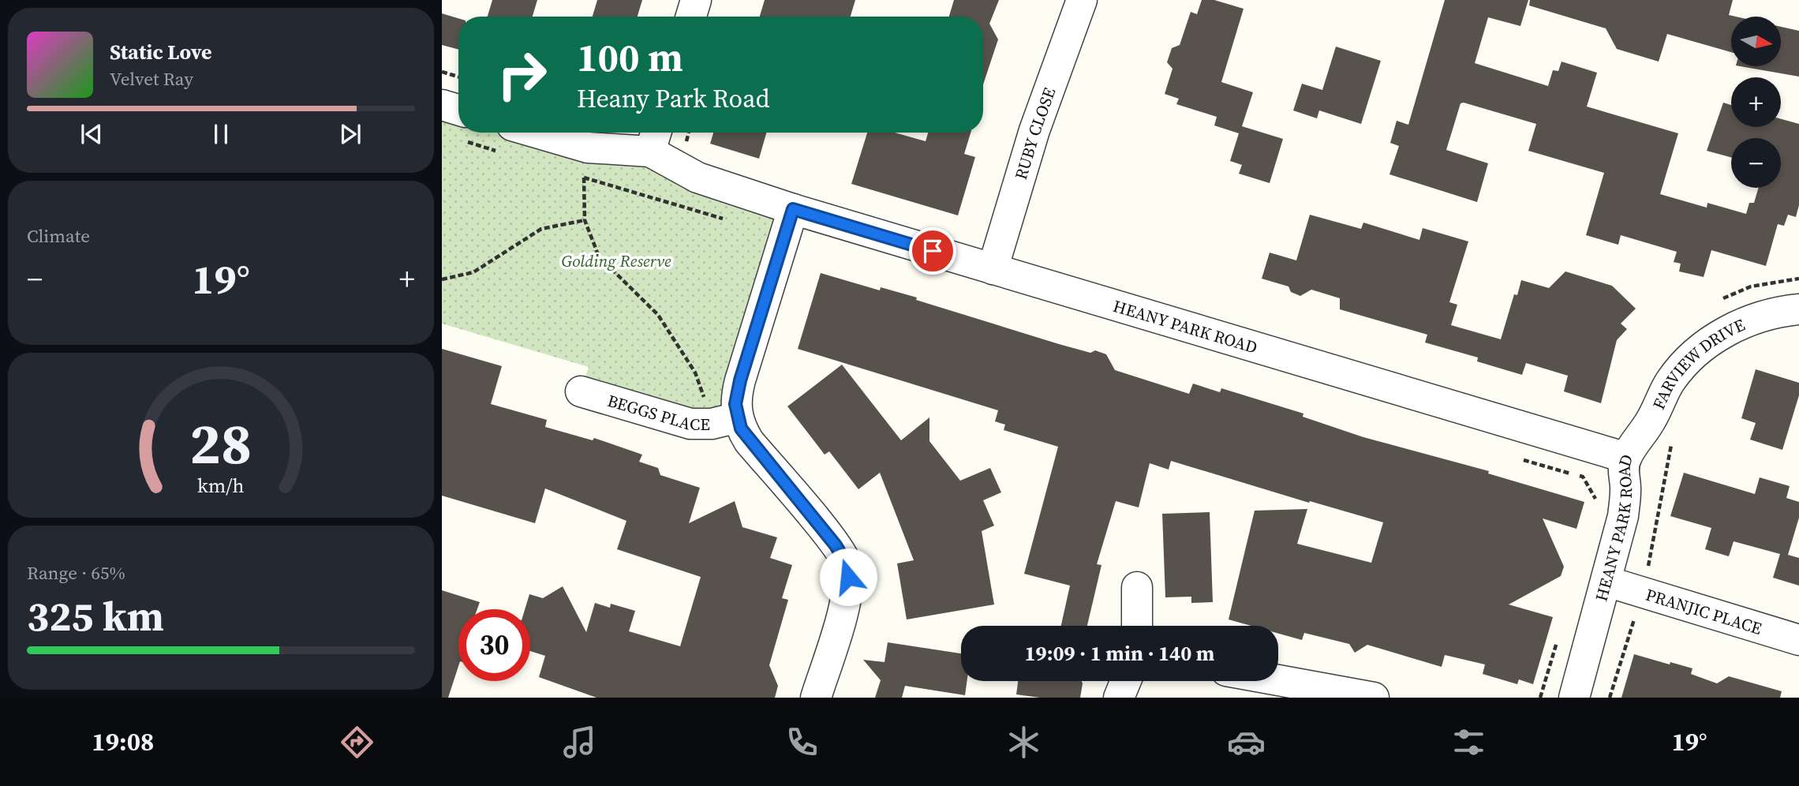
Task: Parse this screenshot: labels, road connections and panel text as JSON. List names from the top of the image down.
{
  "streets": {
    "street": [
      "RUBY CLOSE",
      "HEANY PARK ROAD",
      "FARVIEW DRIVE",
      "BEGGS PLACE",
      "PRANJIC PLACE"
    ]
  },
  "crossings": [
    ["RUBY CLOSE", "HEANY PARK ROAD"],
    ["HEANY PARK ROAD", "FARVIEW DRIVE"],
    ["HEANY PARK ROAD", "PRANJIC PLACE"]
  ],
  "parks": ["Golding Reserve"],
  "north": "right",
  "page": {
    "map_buttons": ["+", "−"],
    "turn": ["100 m", "Heany Park Road"],
    "song": ["Static Love", "Velvet Ray"],
    "tile": [
      "Climate",
      ["Range · 65%", "325 km"]
    ],
    "heat": ["−", "19°", "+"],
    "limit": "30",
    "trip": "19:09 · 1 min · 140 m",
    "tabs": ["19:08", "19°"],
    "gauge": ["28", "km/h"]
  }
}
